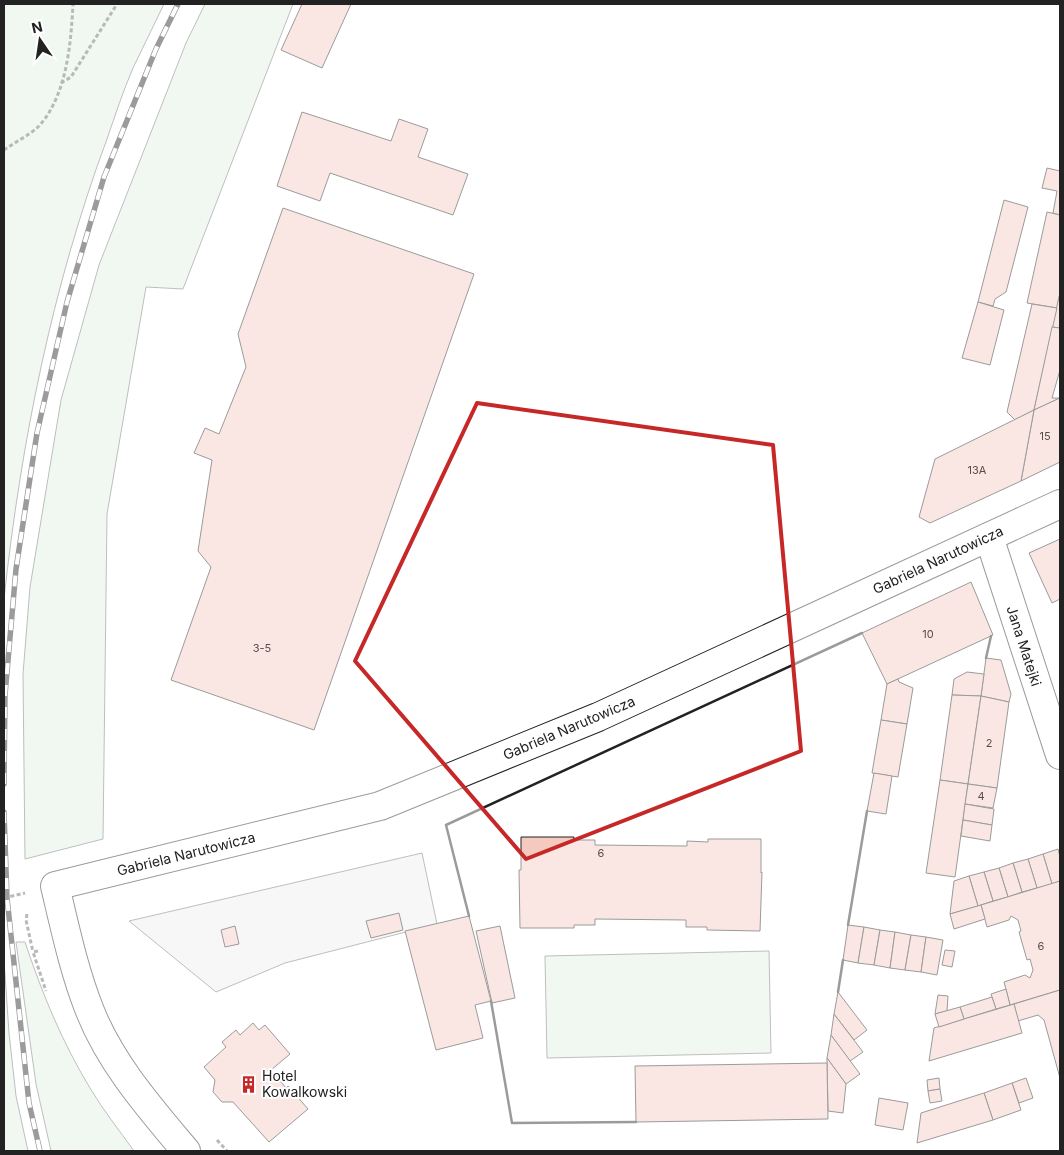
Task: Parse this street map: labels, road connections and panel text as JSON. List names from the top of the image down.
{
  "streets": {
    "street": ["Gabriela Narutowicza", "Jana Matejki"]
  },
  "crossings": [
    ["Gabriela Narutowicza", "Jana Matejki"]
  ],
  "places": {
    "building": ["Hotel Kowalkowski"]
  },
  "house_numbers": [
    "15",
    "13A",
    "10",
    "3-5",
    "2",
    "4",
    "6",
    "6"
  ],
  "north": "top"
}
